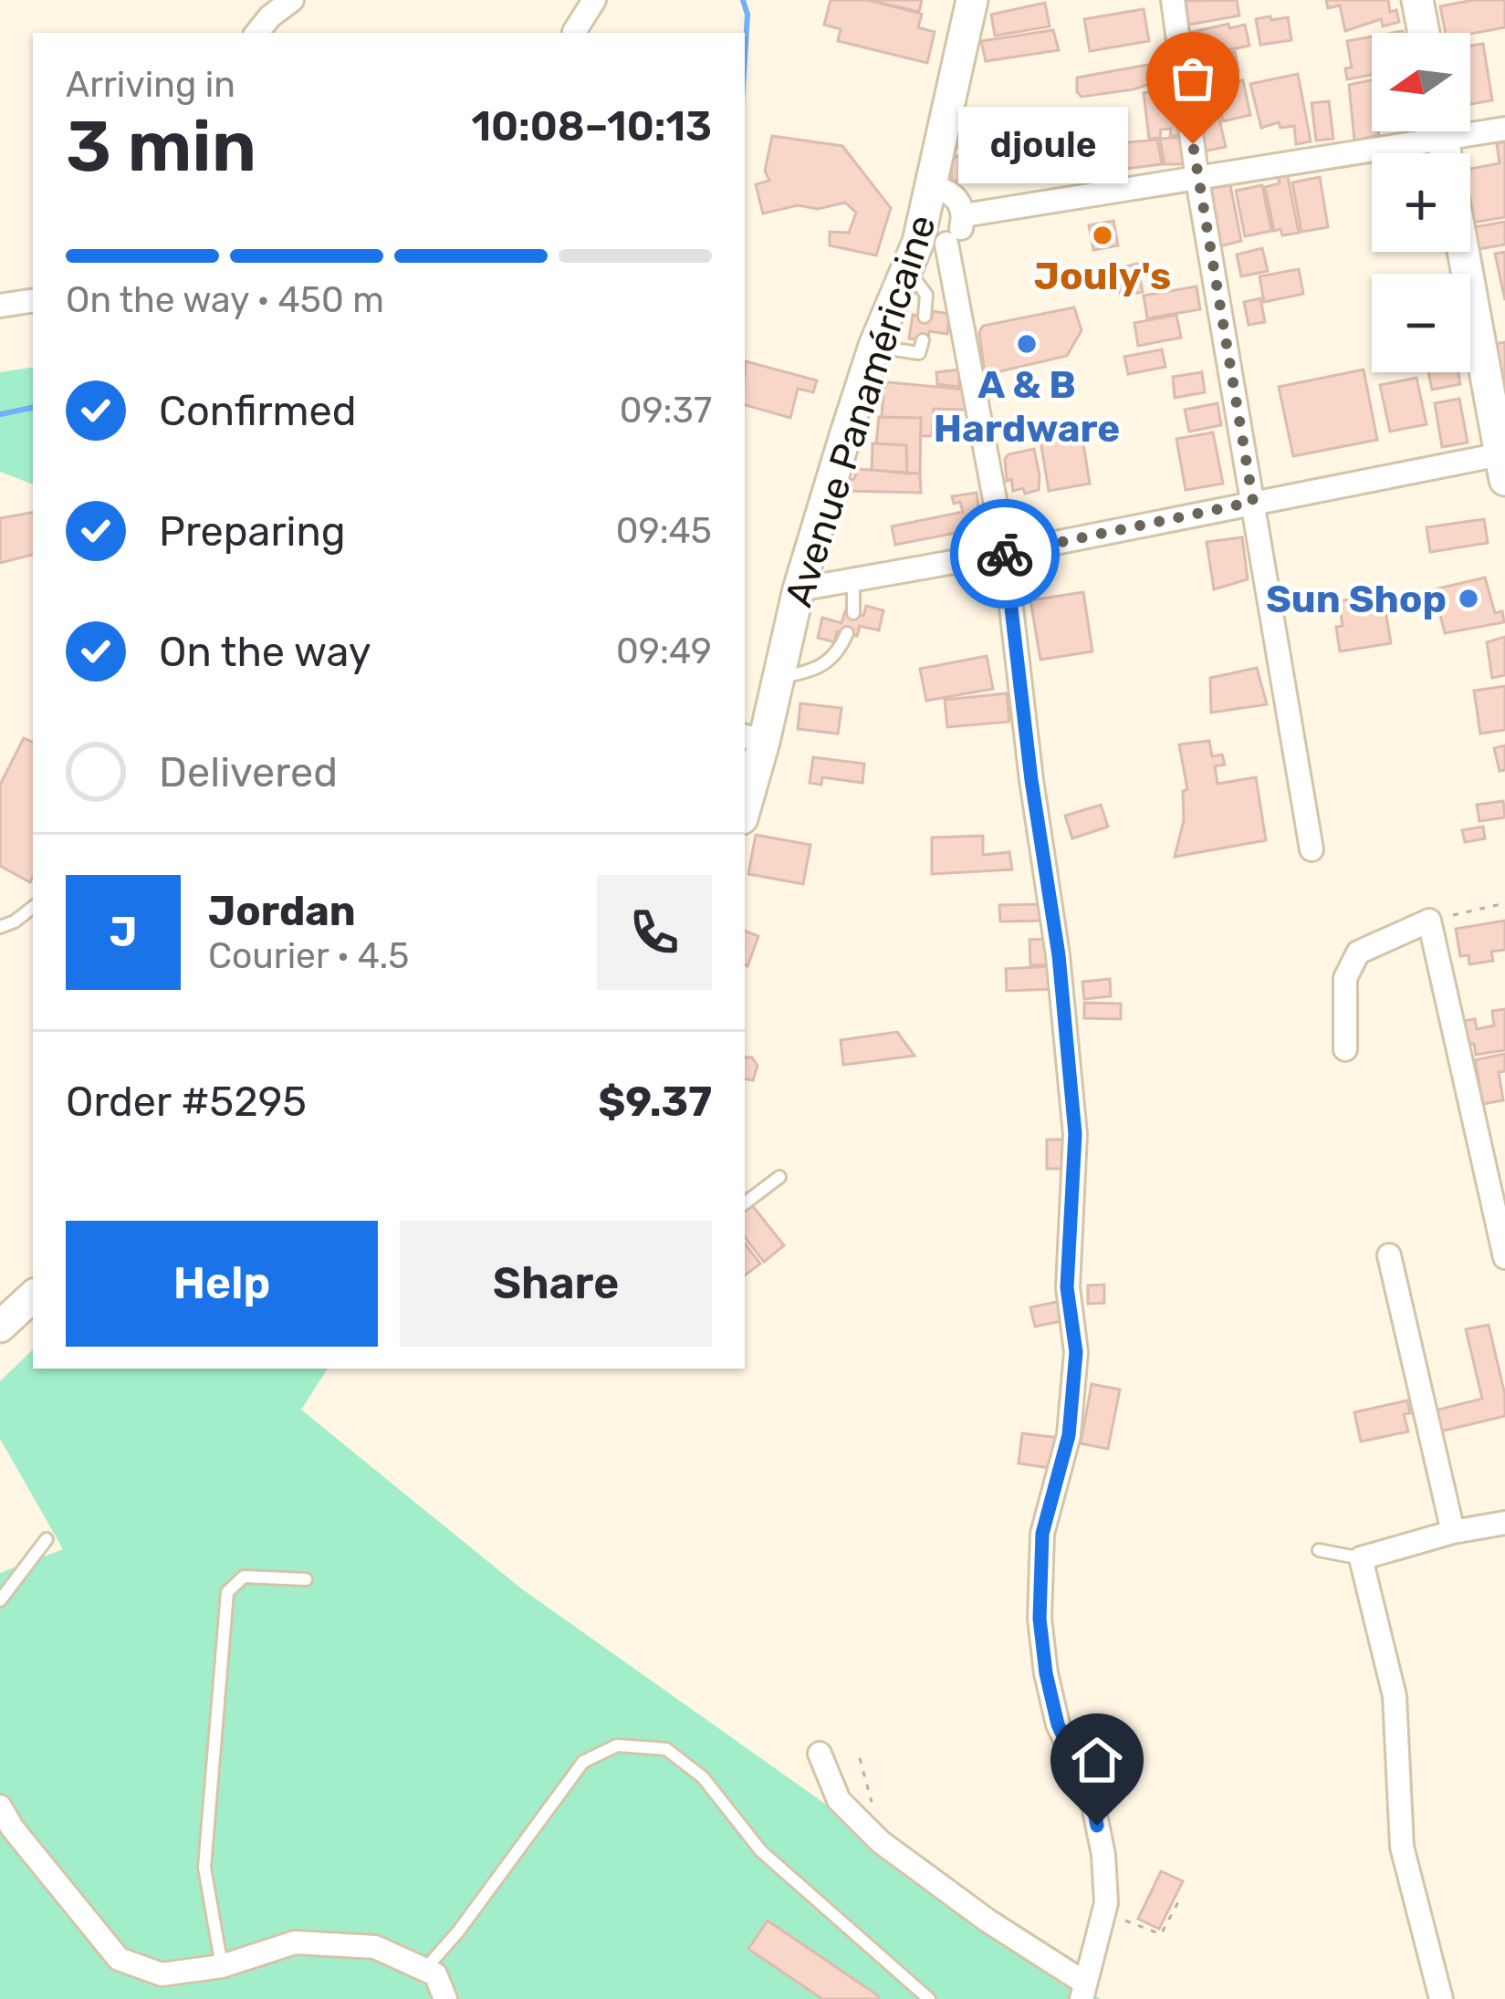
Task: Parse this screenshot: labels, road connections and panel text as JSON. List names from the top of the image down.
{
  "streets": {
    "main road": ["Avenue Panaméricaine"]
  },
  "places": [
    "djoule",
    "Jouly's",
    "A & B Hardware",
    "Sun Shop"
  ],
  "north": "left",
  "page": {
    "map_buttons": ["+", "−"],
    "heading": ["3 min", "Arriving in", "10:08–10:13"],
    "panel": [
      "Jordan",
      "Courier · 4.5",
      "Order #5295",
      "$9.37"
    ],
    "bubble": "djoule",
    "bar": "On the way · 450 m",
    "list": [
      ["Confirmed", "09:37"],
      ["Preparing", "09:45"],
      ["On the way", "09:49"],
      "Delivered"
    ],
    "round": "J",
    "buttons": ["Help", "Share"]
  }
}
